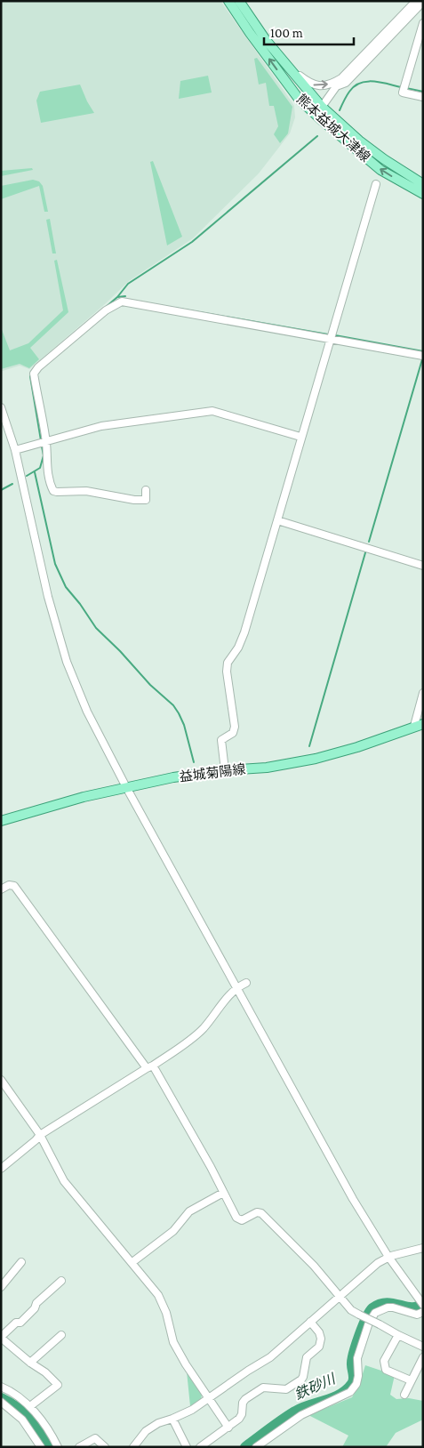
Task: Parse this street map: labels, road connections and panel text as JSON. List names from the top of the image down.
{
  "streets": {
    "main road": ["熊本益城大津線", "益城菊陽線"]
  },
  "water": ["鉄砂川"],
  "scale_bar": "100 m"
}
